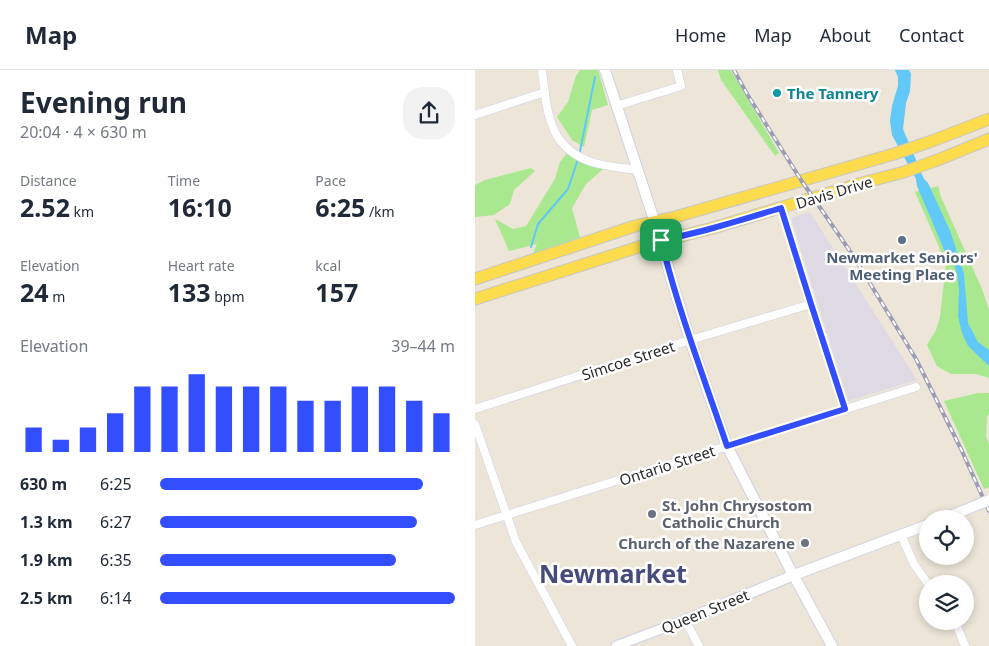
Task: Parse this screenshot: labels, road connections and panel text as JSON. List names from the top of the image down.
{
  "streets": {
    "main road": ["Davis Drive", "Queen Street"],
    "street": ["Simcoe Street", "Ontario Street"]
  },
  "districts": ["Newmarket"],
  "places": [
    "The Tannery",
    "Newmarket Seniors' Meeting Place",
    "St. John Chrysostom Catholic Church",
    "Church of the Nazarene"
  ],
  "page": {
    "header": "Map",
    "nav": [
      "Home",
      "Map",
      "About",
      "Contact"
    ],
    "heading": ["Evening run", "20:04 · 4 × 630 m"],
    "stats": [
      ["Distance", "2.52 km"],
      ["Time", "16:10"],
      ["Pace", "6:25 /km"],
      ["Elevation", "24 m"],
      ["Heart rate", "133 bpm"],
      ["kcal", "157"]
    ],
    "chart": ["Elevation", "39–44 m"],
    "list": [
      {
        "name": "630 m",
        "note": "6:25"
      },
      {
        "name": "1.3 km",
        "note": "6:27"
      },
      {
        "name": "1.9 km",
        "note": "6:35"
      },
      {
        "name": "2.5 km",
        "note": "6:14"
      }
    ]
  }
}
